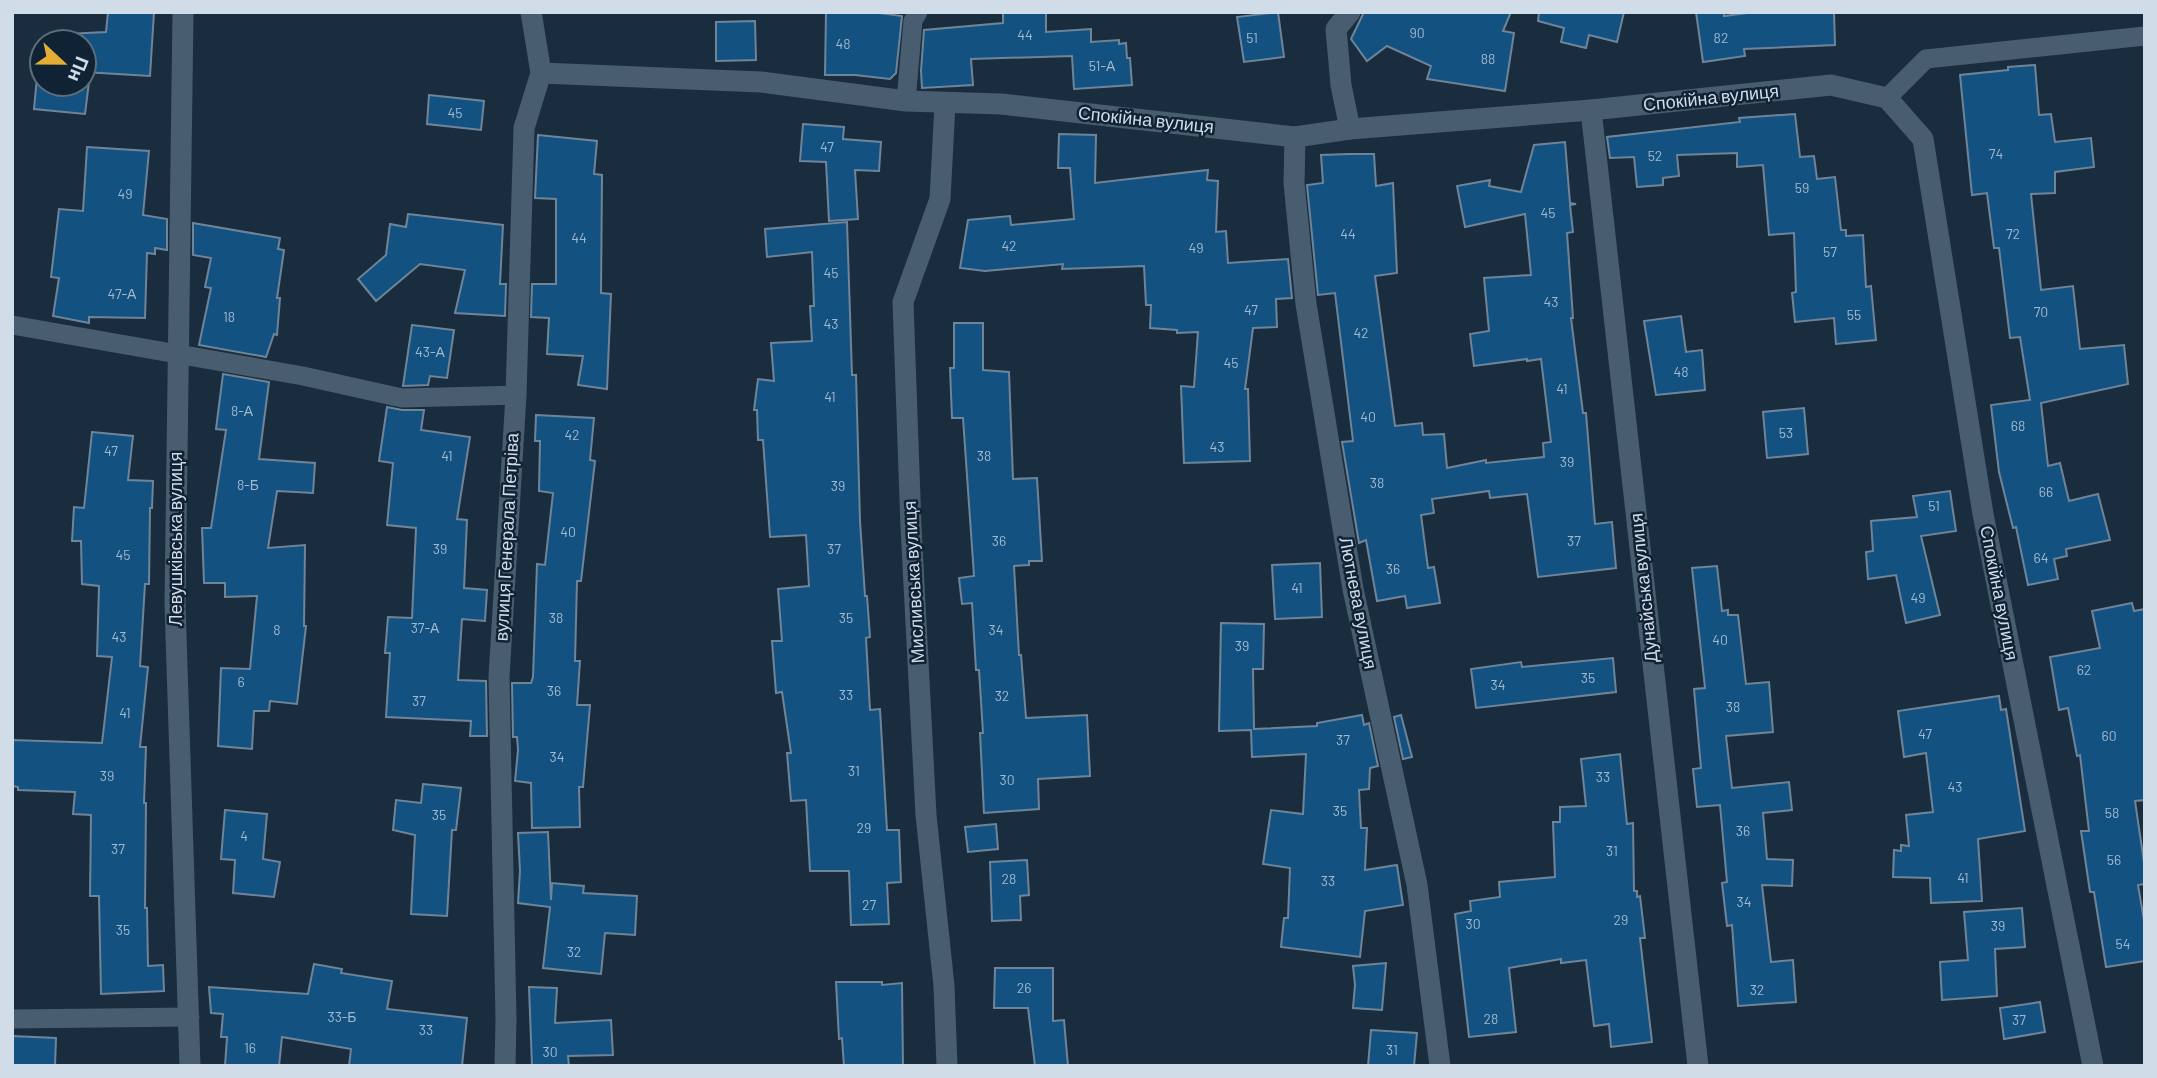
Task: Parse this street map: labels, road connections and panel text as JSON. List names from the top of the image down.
{
  "streets": {
    "street": [
      "Спокійна вулиця",
      "вулиця Генерала Петріва",
      "Левушківська вулиця",
      "Мисливська вулиця",
      "Дунайська вулиця",
      "Лютнева вулиця"
    ]
  },
  "crossings": [
    ["Спокійна вулиця", "вулиця Генерала Петріва"],
    ["Спокійна вулиця", "Мисливська вулиця"],
    ["Спокійна вулиця", "Дунайська вулиця"],
    ["Спокійна вулиця", "Лютнева вулиця"]
  ],
  "house_numbers": [
    "90",
    "44",
    "51",
    "82",
    "48",
    "88",
    "51-А",
    "45",
    "47",
    "74",
    "52",
    "59",
    "49",
    "45",
    "44",
    "72",
    "44",
    "42",
    "49",
    "57",
    "45",
    "47-А",
    "43",
    "47",
    "70",
    "55",
    "18",
    "43",
    "42",
    "43-А",
    "45",
    "48",
    "41",
    "41",
    "8-А",
    "40",
    "68",
    "53",
    "42",
    "43",
    "47",
    "41",
    "38",
    "39",
    "38",
    "8-Б",
    "39",
    "66",
    "51",
    "40",
    "36",
    "37",
    "39",
    "37",
    "45",
    "64",
    "36",
    "41",
    "49",
    "38",
    "35",
    "37-А",
    "8",
    "34",
    "43",
    "40",
    "39",
    "62",
    "35",
    "6",
    "34",
    "36",
    "33",
    "32",
    "37",
    "38",
    "41",
    "47",
    "60",
    "37",
    "34",
    "31",
    "39",
    "33",
    "30",
    "43",
    "35",
    "58",
    "35",
    "29",
    "36",
    "4",
    "37",
    "31",
    "56",
    "41",
    "28",
    "33",
    "34",
    "27",
    "29",
    "30",
    "39",
    "35",
    "54",
    "32",
    "26",
    "32",
    "33-Б",
    "28",
    "37",
    "33",
    "16",
    "31",
    "30"
  ],
  "north": "right"
}
